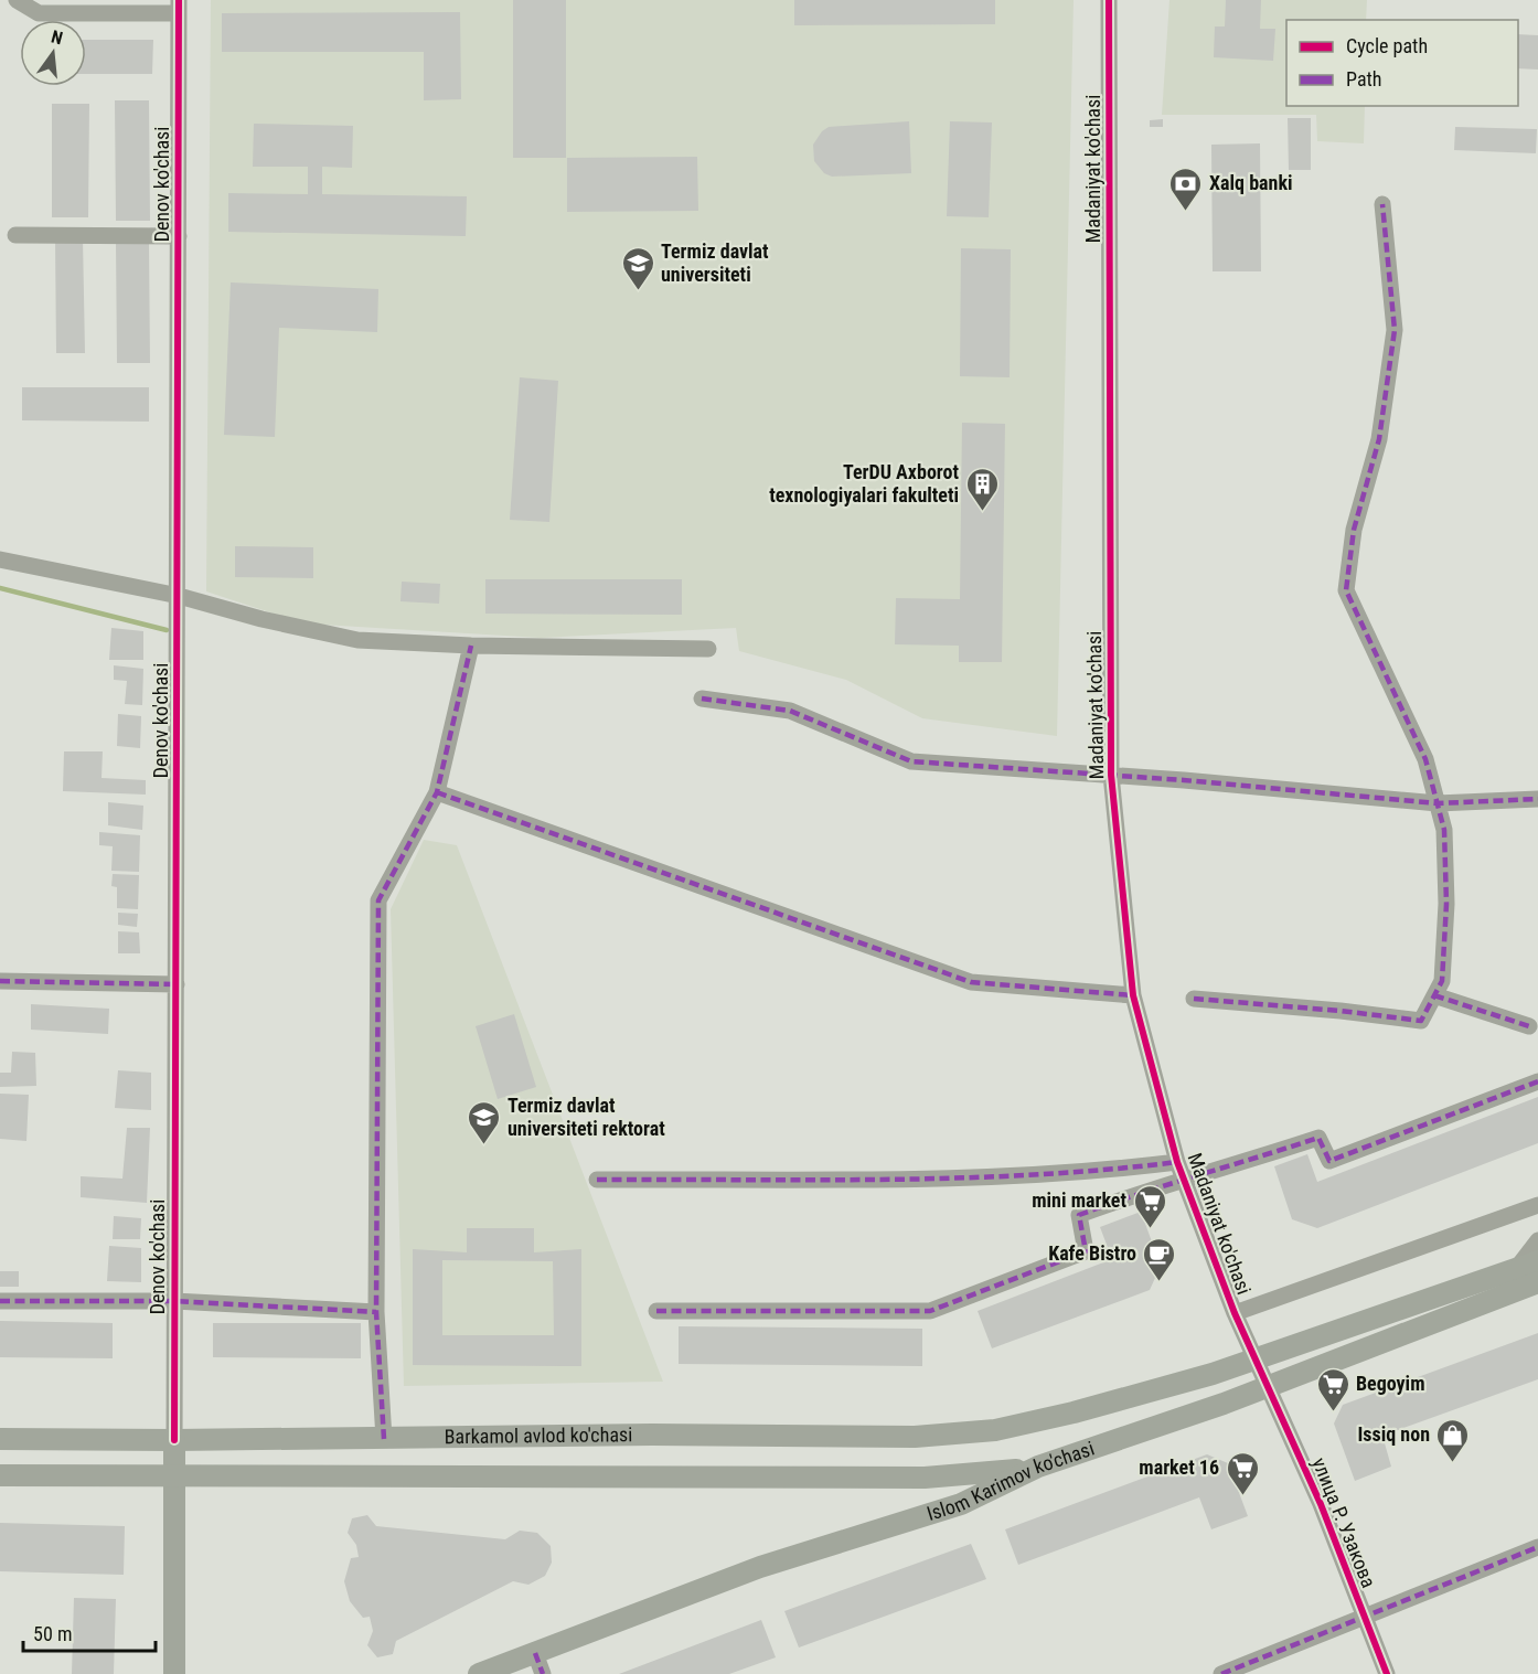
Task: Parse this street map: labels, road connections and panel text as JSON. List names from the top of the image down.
{
  "streets": {
    "main road": ["Denov ko'chasi", "Barkamol avlod ko'chasi", "Islom Karimov ko'chasi"],
    "street": ["Madaniyat ko'chasi", "улица Р. Узакова"]
  },
  "crossings": [
    ["Madaniyat ko'chasi", "Islom Karimov ko'chasi"],
    ["Madaniyat ko'chasi", "улица Р. Узакова"],
    ["Denov ko'chasi", "Barkamol avlod ko'chasi"],
    ["Barkamol avlod ko'chasi", "Islom Karimov ko'chasi"],
    ["Islom Karimov ko'chasi", "улица Р. Узакова"]
  ],
  "places": {
    "bank": ["Xalq banki"],
    "school or university": ["Termiz davlat universiteti", "Termiz davlat universiteti rektorat"],
    "building": ["TerDU Axborot texnologiyalari fakulteti"],
    "supermarket": ["mini market", "Begoyim", "market 16"],
    "cafe": ["Kafe Bistro"],
    "shop": ["Issiq non"]
  },
  "legend": ["Cycle path", "Path"],
  "scale_bar": "50 m",
  "north": "top"
}
